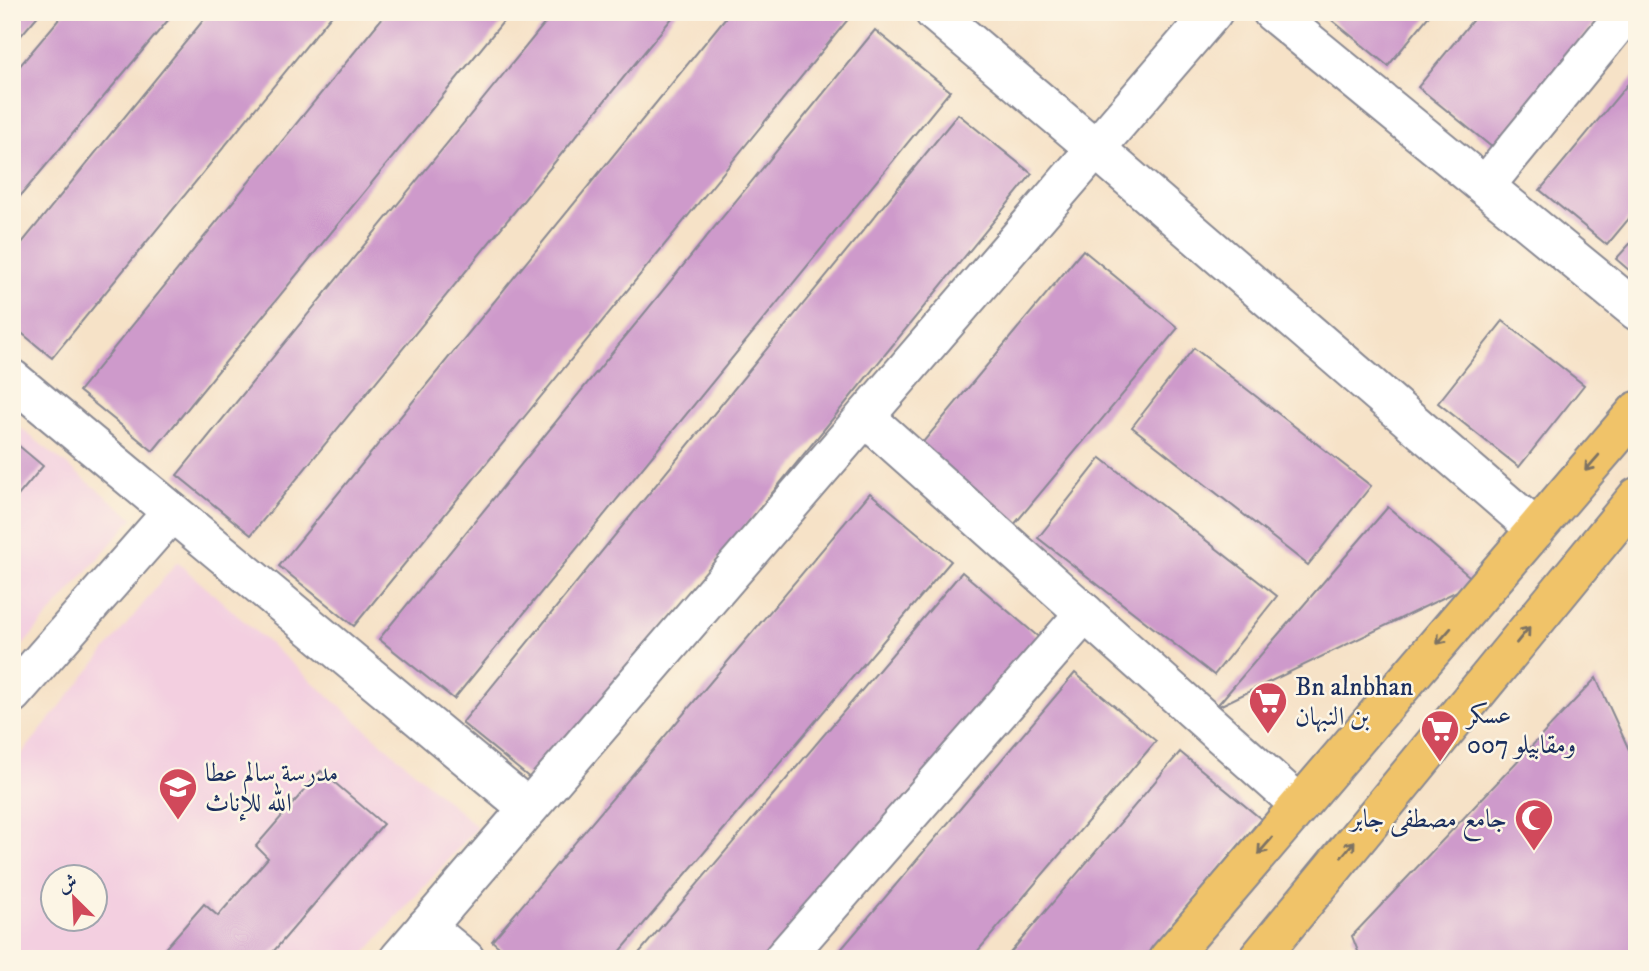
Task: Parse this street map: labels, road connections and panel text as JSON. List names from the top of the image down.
{
  "places": {
    "supermarket": ["Bn alnbhan بن النبهان", "عسكر ومقابيلو 007"],
    "school or university": ["مدرسة سالم عطا الله للإناث"],
    "mosque": ["جامع مصطفى جابر"]
  },
  "north": "top left"
}
